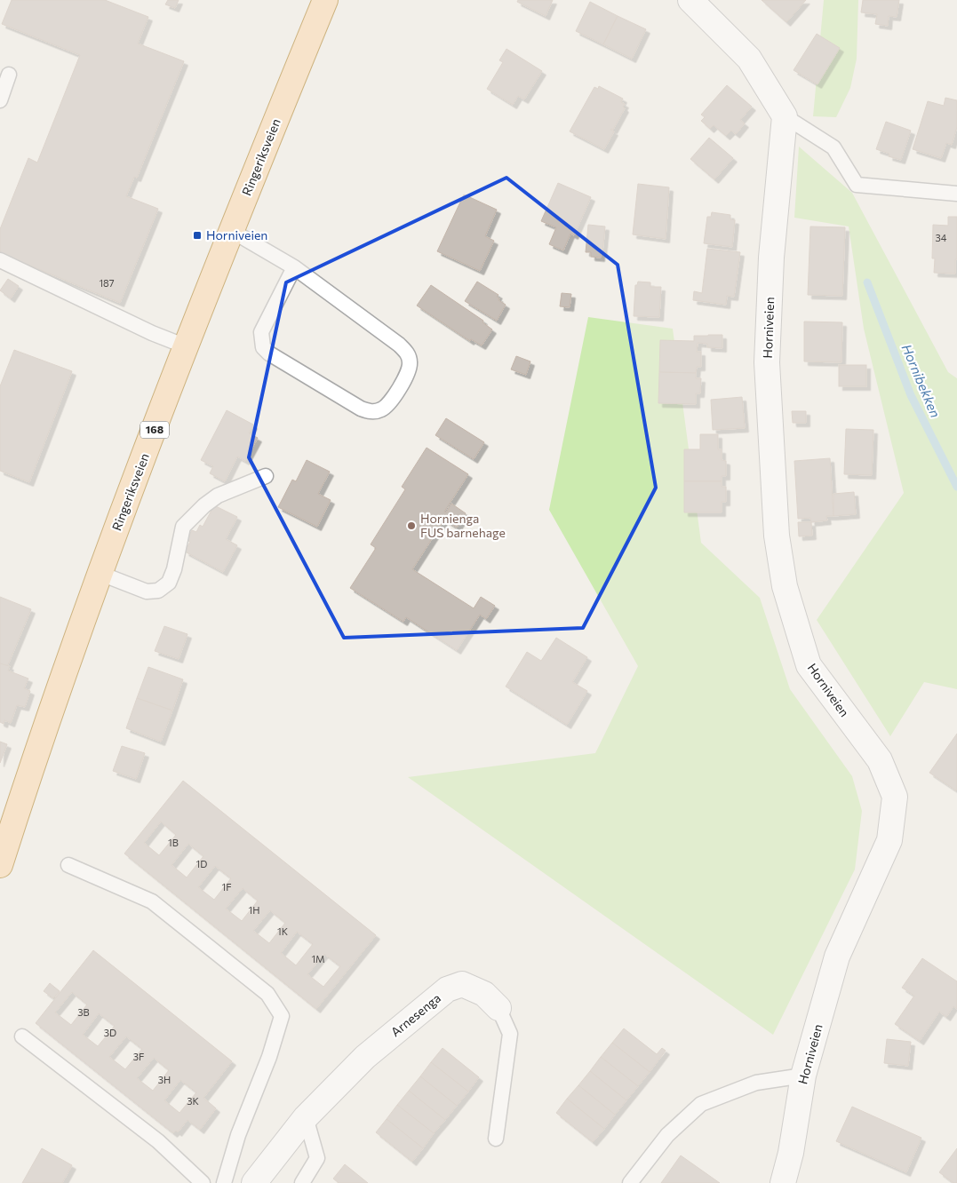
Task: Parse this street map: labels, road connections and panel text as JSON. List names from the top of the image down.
{
  "streets": {
    "main road": ["Ringeriksveien", "168"],
    "street": ["Horniveien", "Arnesenga"]
  },
  "water": ["Hornibekken"],
  "places": {
    "transit": ["Horniveien"],
    "other": ["Hornienga FUS barnehage"]
  },
  "house_numbers": [
    "34",
    "187",
    "1B",
    "1D",
    "1F",
    "1H",
    "1K",
    "1M",
    "3B",
    "3D",
    "3F",
    "3H",
    "3K"
  ]
}
